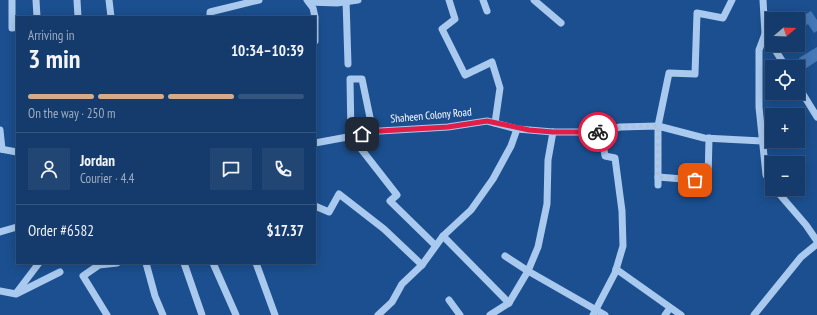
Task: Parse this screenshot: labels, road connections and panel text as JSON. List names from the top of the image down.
{
  "streets": {
    "street": ["Shaheen Colony Road"]
  },
  "north": "right",
  "page": {
    "map_buttons": ["+", "−"],
    "heading": ["3 min", "Arriving in", "10:34–10:39"],
    "panel": [
      "Jordan",
      "Courier · 4.4",
      "Order #6582",
      "$17.37"
    ],
    "bar": "On the way · 250 m"
  }
}
